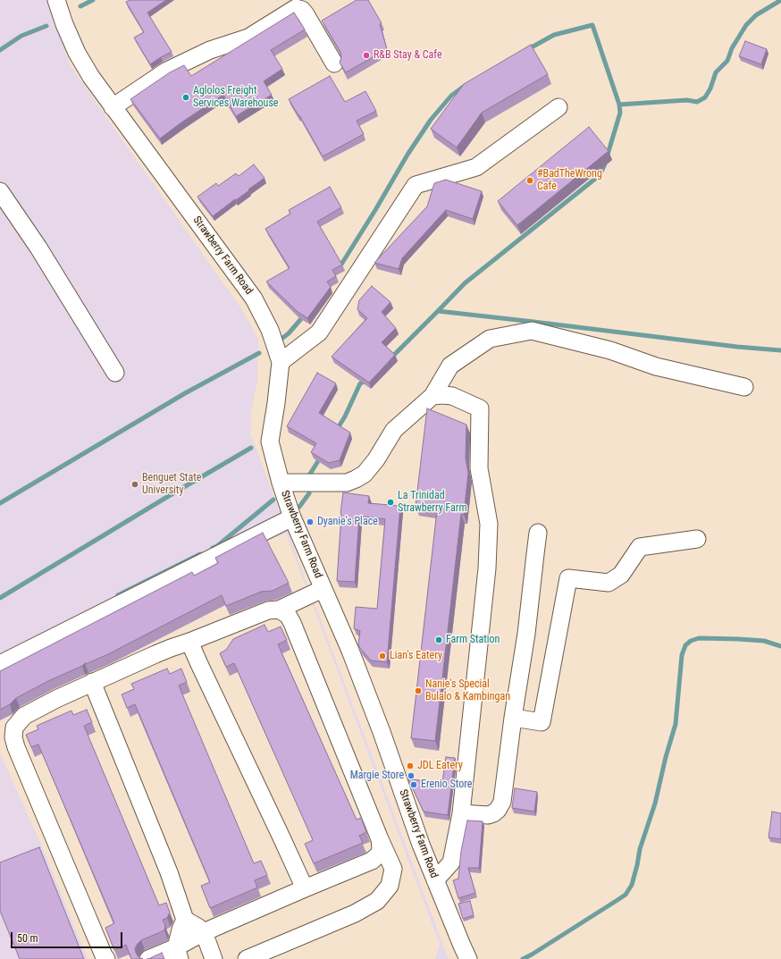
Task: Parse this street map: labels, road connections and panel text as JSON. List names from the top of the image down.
{
  "streets": {
    "street": ["Strawberry Farm Road"]
  },
  "places": [
    "R&B Stay & Cafe",
    "Aglolos Freight Services Warehouse",
    "#BadTheWrong Cafe",
    "Benguet State University",
    "La Trinidad Strawberry Farm",
    "Dyanie's Place",
    "Farm Station",
    "Lian's Eatery",
    "Nanie's Special Bulalo & Kambingan",
    "JDL Eatery",
    "Margie Store",
    "Erenio Store"
  ],
  "scale_bar": "50 m"
}
